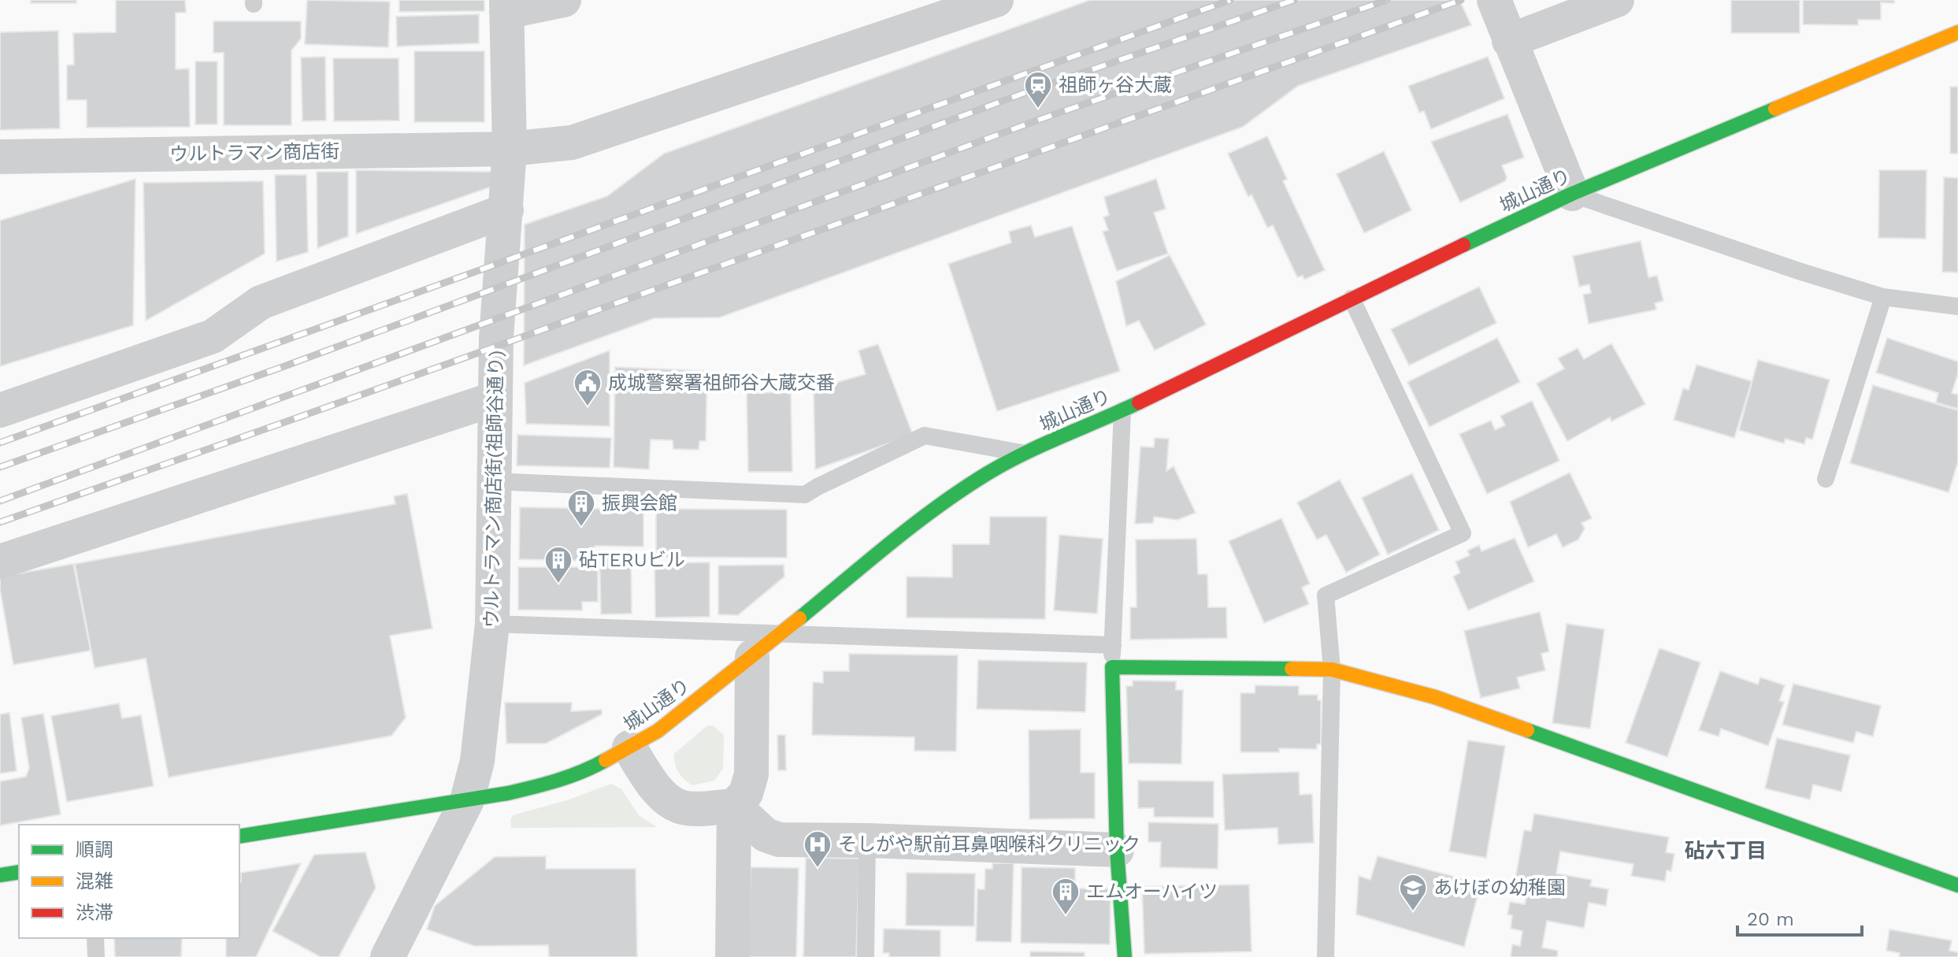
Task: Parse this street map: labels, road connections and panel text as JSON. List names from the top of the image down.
{
  "streets": {
    "street": ["ウルトラマン商店街", "城山通り", "ウルトラマン商店街(祖師谷通り)"]
  },
  "crossings": [
    ["ウルトラマン商店街", "ウルトラマン商店街(祖師谷通り)"],
    ["城山通り", "ウルトラマン商店街(祖師谷通り)"]
  ],
  "districts": ["砧六丁目"],
  "places": {
    "station": ["祖師ヶ谷大蔵"],
    "public building": ["成城警察署祖師谷大蔵交番"],
    "building": ["振興会館", "砧TERUビル", "エムオーハイツ"],
    "hospital": ["そしがや駅前耳鼻咽喉科クリニック"],
    "school or university": ["あけぼの幼稚園"]
  },
  "legend": ["順調", "混雑", "渋滞"],
  "scale_bar": "20 m"
}
